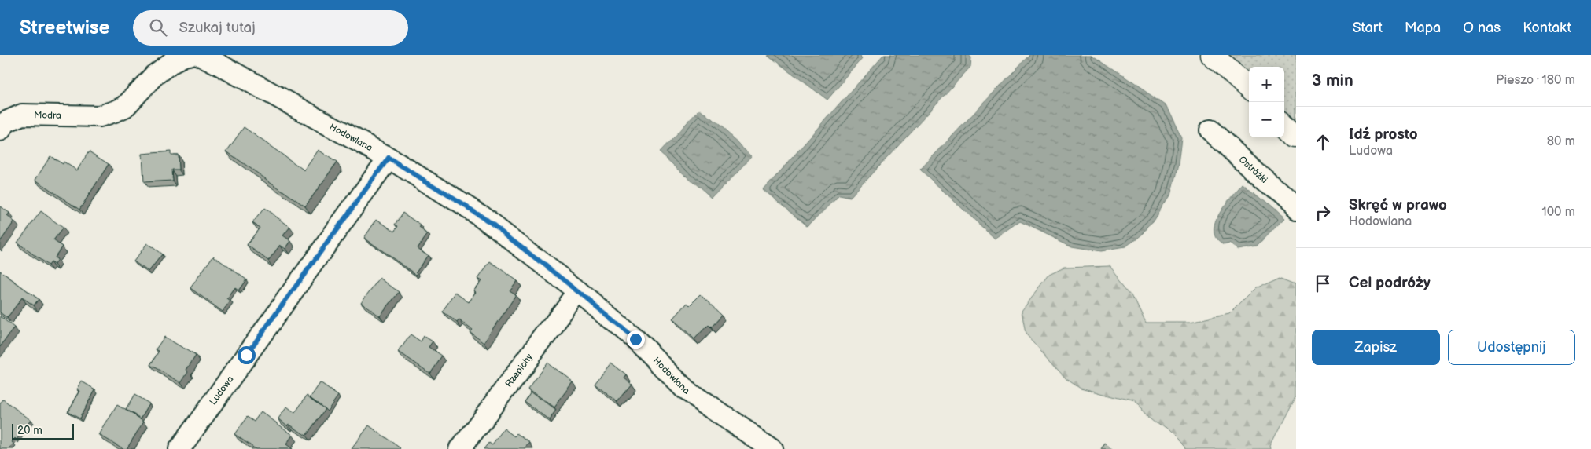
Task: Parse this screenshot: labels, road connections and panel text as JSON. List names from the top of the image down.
{
  "streets": {
    "street": [
      "Modra",
      "Hodowlana",
      "Ostróżki",
      "Rzepichy",
      "Ludowa"
    ]
  },
  "crossings": [
    ["Hodowlana", "Rzepichy"],
    ["Hodowlana", "Ludowa"]
  ],
  "scale_bar": "20 m",
  "page": {
    "header": "Streetwise",
    "search": "Szukaj tutaj",
    "nav": [
      "Start",
      "Mapa",
      "O nas",
      "Kontakt"
    ],
    "heading": ["3 min", "Pieszo · 180 m"],
    "map_buttons": ["+", "−"],
    "list": [
      ["Idź prosto", "Ludowa", "80 m"],
      ["Skręć w prawo", "Hodowlana", "100 m"],
      "Cel podróży"
    ],
    "buttons": ["Zapisz", "Udostępnij"],
    "scale": "20 m"
  }
}
